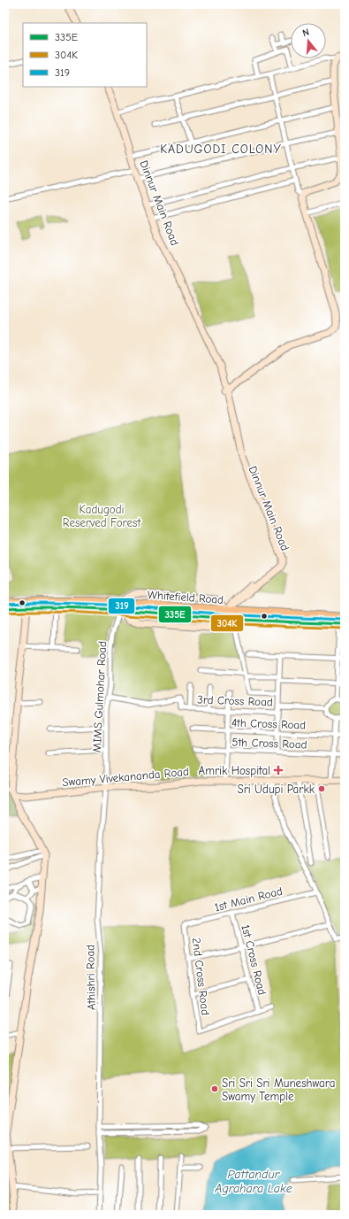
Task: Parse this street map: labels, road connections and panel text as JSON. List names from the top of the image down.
{
  "streets": {
    "main road": ["Whitefield Road"],
    "street": [
      "Dinnur Main Road",
      "MIMS Gulmohar Road",
      "3rd Cross Road",
      "4th Cross Road",
      "5th Cross Road",
      "Swamy Vivekananda Road",
      "1st Main Road",
      "1st Cross Road",
      "2nd Cross Road",
      "Athishri Road"
    ]
  },
  "crossings": [
    ["Dinnur Main Road", "Whitefield Road"],
    ["Whitefield Road", "MIMS Gulmohar Road"],
    ["MIMS Gulmohar Road", "3rd Cross Road"],
    ["MIMS Gulmohar Road", "Swamy Vivekananda Road"],
    ["MIMS Gulmohar Road", "Athishri Road"],
    ["Swamy Vivekananda Road", "Athishri Road"],
    ["1st Main Road", "1st Cross Road"],
    ["1st Main Road", "2nd Cross Road"],
    ["1st Cross Road", "2nd Cross Road"]
  ],
  "districts": ["KADUGODI COLONY"],
  "water": ["Pattandur Agrahara Lake"],
  "parks": ["Kadugodi Reserved Forest"],
  "places": {
    "health": ["Amrik Hospital"],
    "other": ["Sri Udupi Parkk", "Sri Sri Sri Muneshwara Swamy Temple"]
  },
  "lines": ["transit line 319", "transit line 335E", "transit line 304K"],
  "legend": ["335E", "304K", "319"],
  "north": "top"
}
